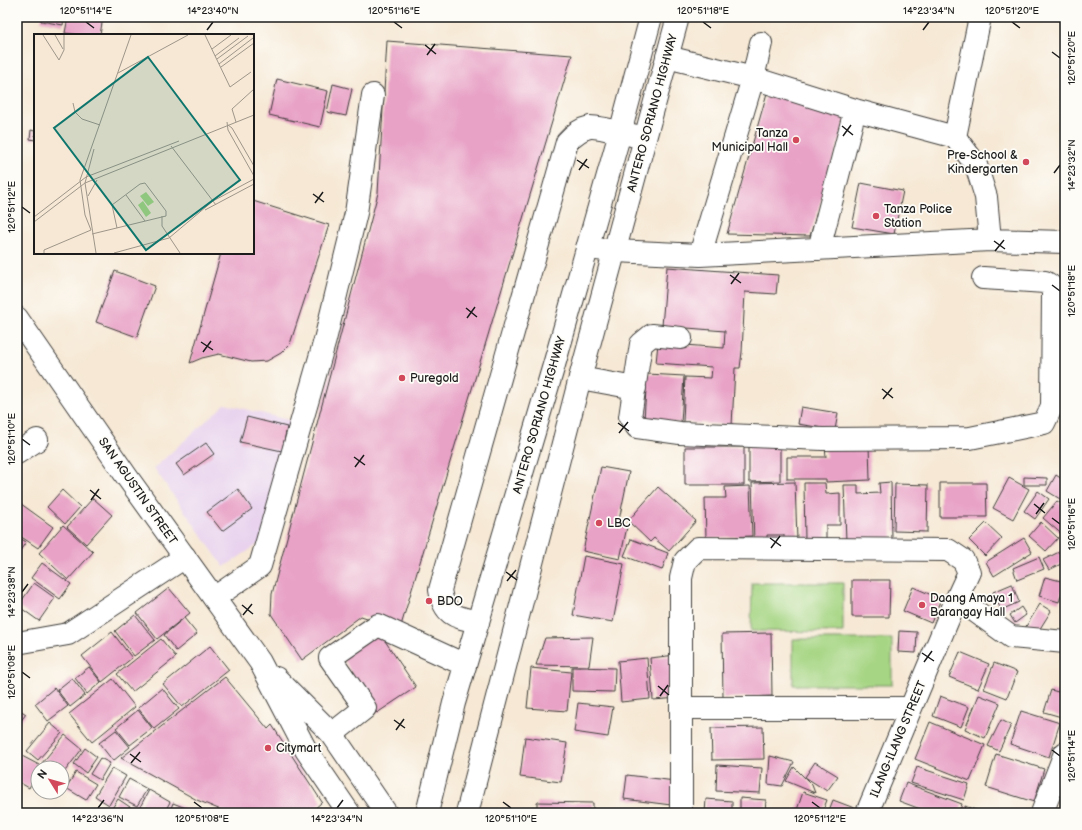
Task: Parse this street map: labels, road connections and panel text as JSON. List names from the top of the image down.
{
  "streets": {
    "main road": ["ANTERO SORIANO HIGHWAY", "SAN AGUSTIN STREET", "ILANG-ILANG STREET"]
  },
  "places": [
    "Tanza Municipal Hall",
    "Pre-School & Kindergarten",
    "Tanza Police Station",
    "Puregold",
    "LBC",
    "BDO",
    "Daang Amaya 1 Barangay Hall",
    "Citymart"
  ],
  "north": "top left",
  "coordinates": [
    "120°51'14\"E",
    "14°23'40\"N",
    "120°51'16\"E",
    "120°51'18\"E",
    "14°23'34\"N",
    "120°51'20\"E",
    "14°23'32\"N",
    "120°51'12\"E",
    "120°51'10\"E",
    "14°23'38\"N",
    "120°51'08\"E",
    "14°23'36\"N"
  ]
}
